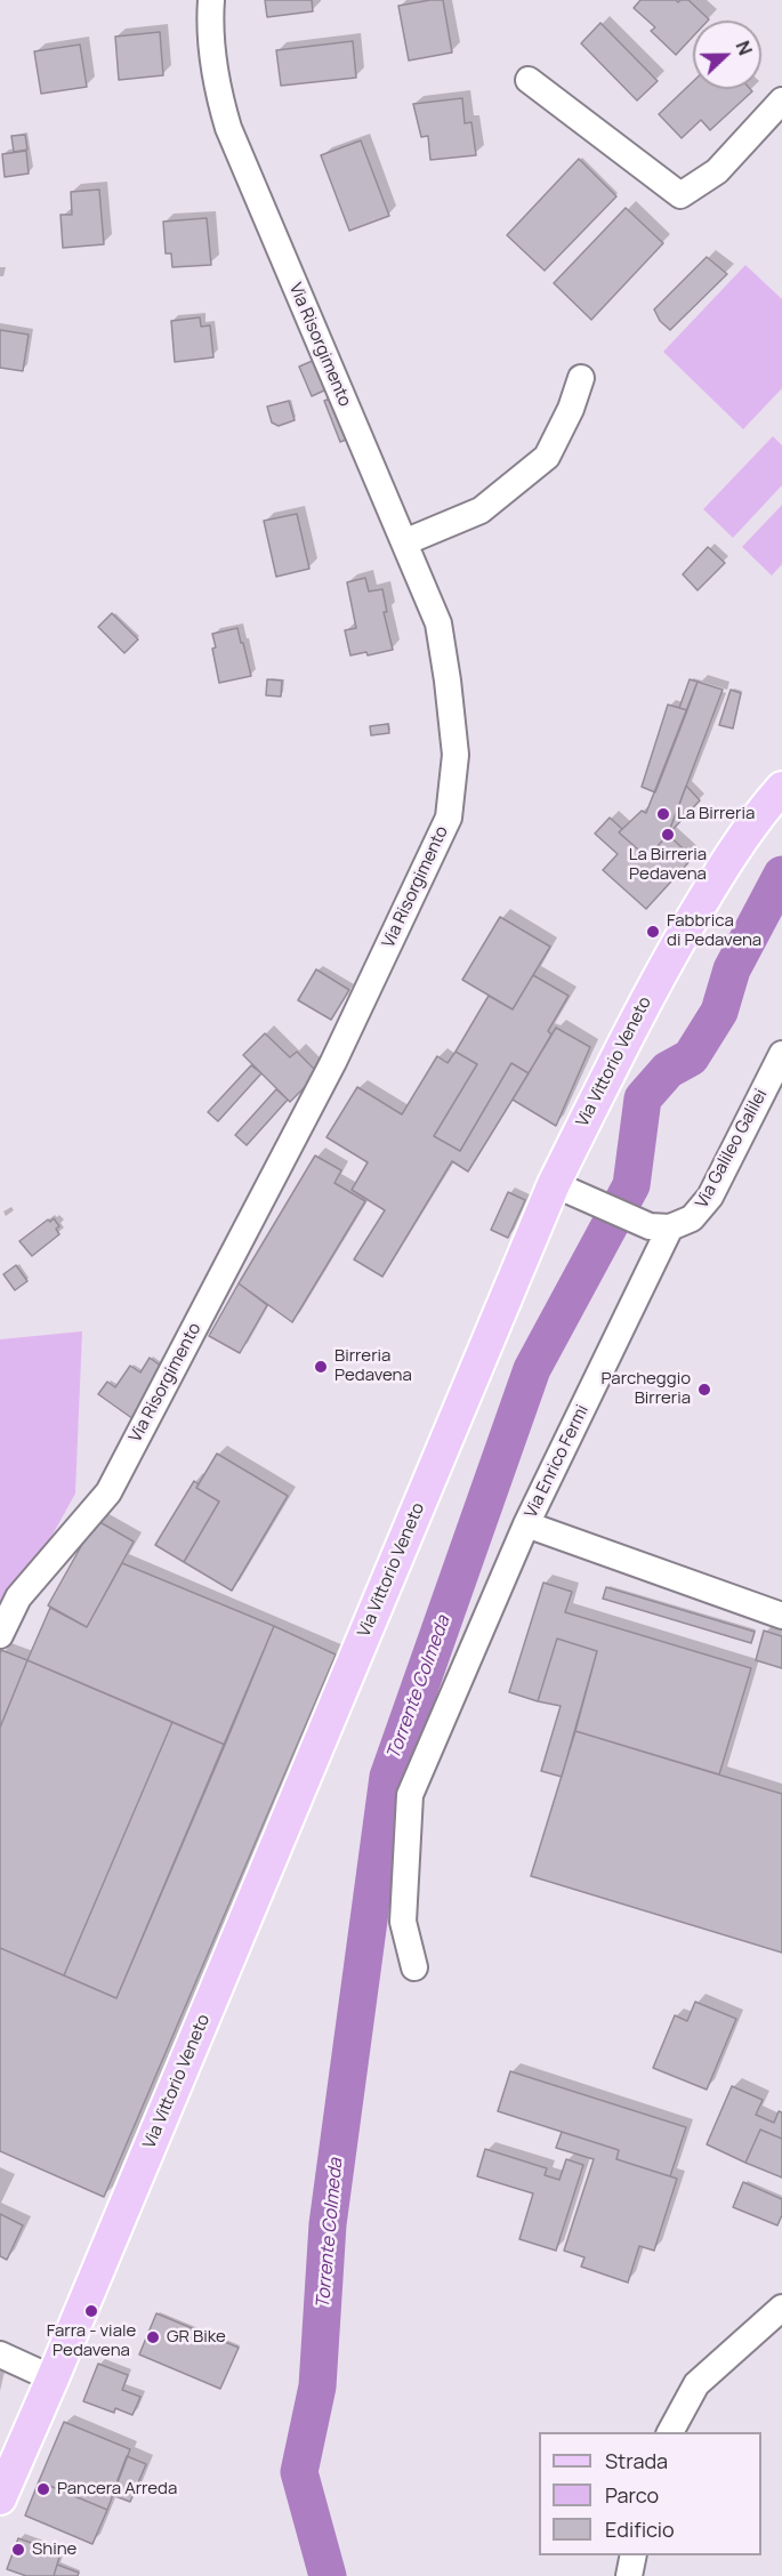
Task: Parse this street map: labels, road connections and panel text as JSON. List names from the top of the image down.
{
  "streets": {
    "main road": ["Via Vittorio Veneto"],
    "street": ["Via Risorgimento", "Via Galileo Galilei", "Via Enrico Fermi"]
  },
  "crossings": [
    ["Via Galileo Galilei", "Via Enrico Fermi"]
  ],
  "water": ["Torrente Colmeda"],
  "places": [
    "La Birreria",
    "La Birreria Pedavena",
    "Fabbrica di Pedavena",
    "Birreria Pedavena",
    "Parcheggio Birreria",
    "Farra - viale Pedavena",
    "GR Bike",
    "Pancera Arreda",
    "Shine"
  ],
  "legend": ["Strada", "Parco", "Edificio"],
  "north": "right"
}
